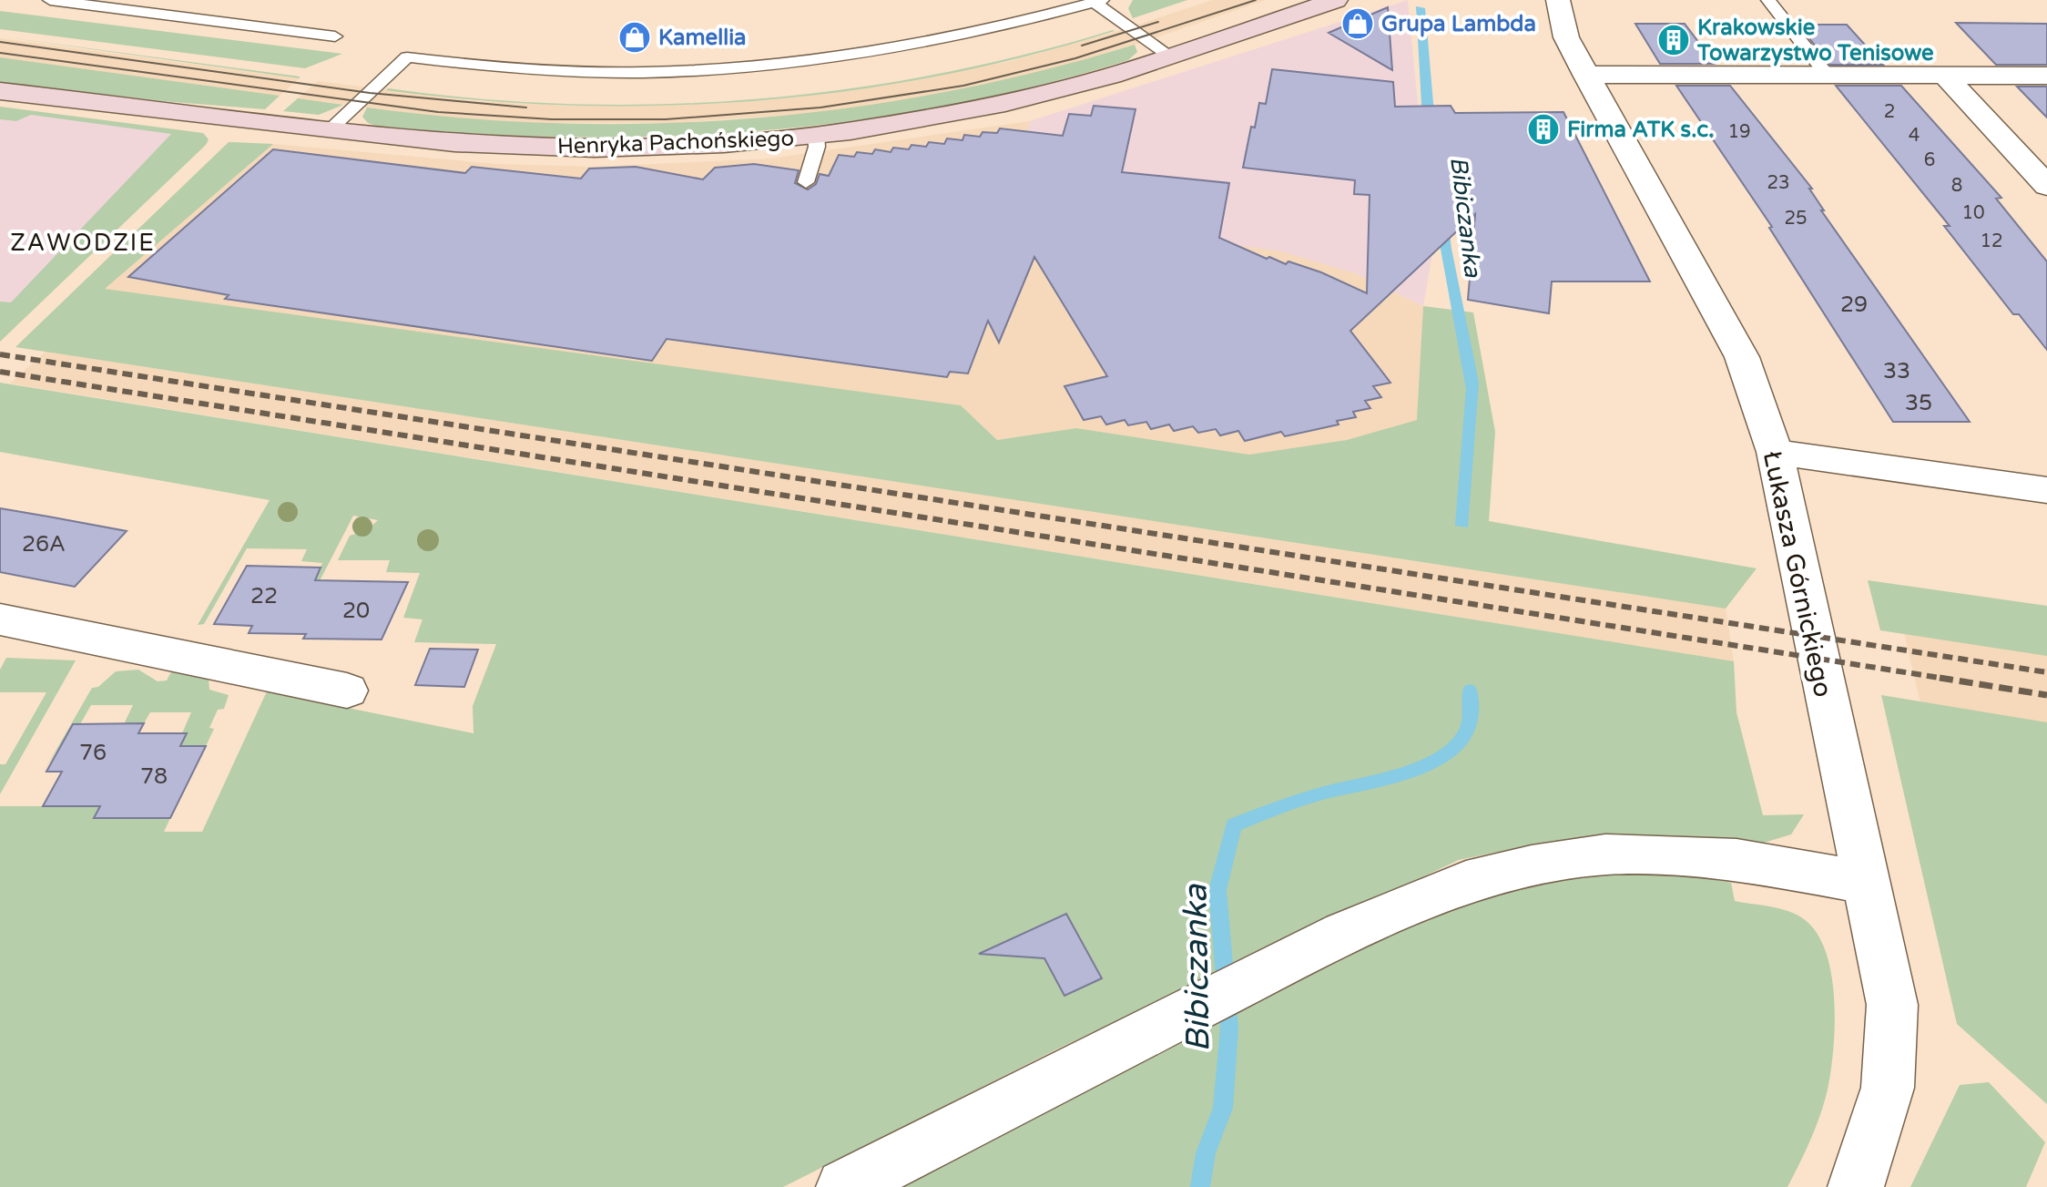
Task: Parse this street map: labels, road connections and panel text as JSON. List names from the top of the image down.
{
  "streets": {
    "street": ["Henryka Pachońskiego", "Łukasza Górnickiego"]
  },
  "districts": ["ZAWODZIE"],
  "water": ["Bibiczanka"],
  "places": {
    "shop": ["Grupa Lambda", "Kamellia"],
    "building": ["Krakowskie Towarzystwo Tenisowe", "Firma ATK s.c."]
  },
  "house_numbers": [
    "2",
    "19",
    "4",
    "6",
    "23",
    "8",
    "10",
    "25",
    "12",
    "29",
    "33",
    "35",
    "26A",
    "22",
    "20",
    "76",
    "78"
  ]
}
